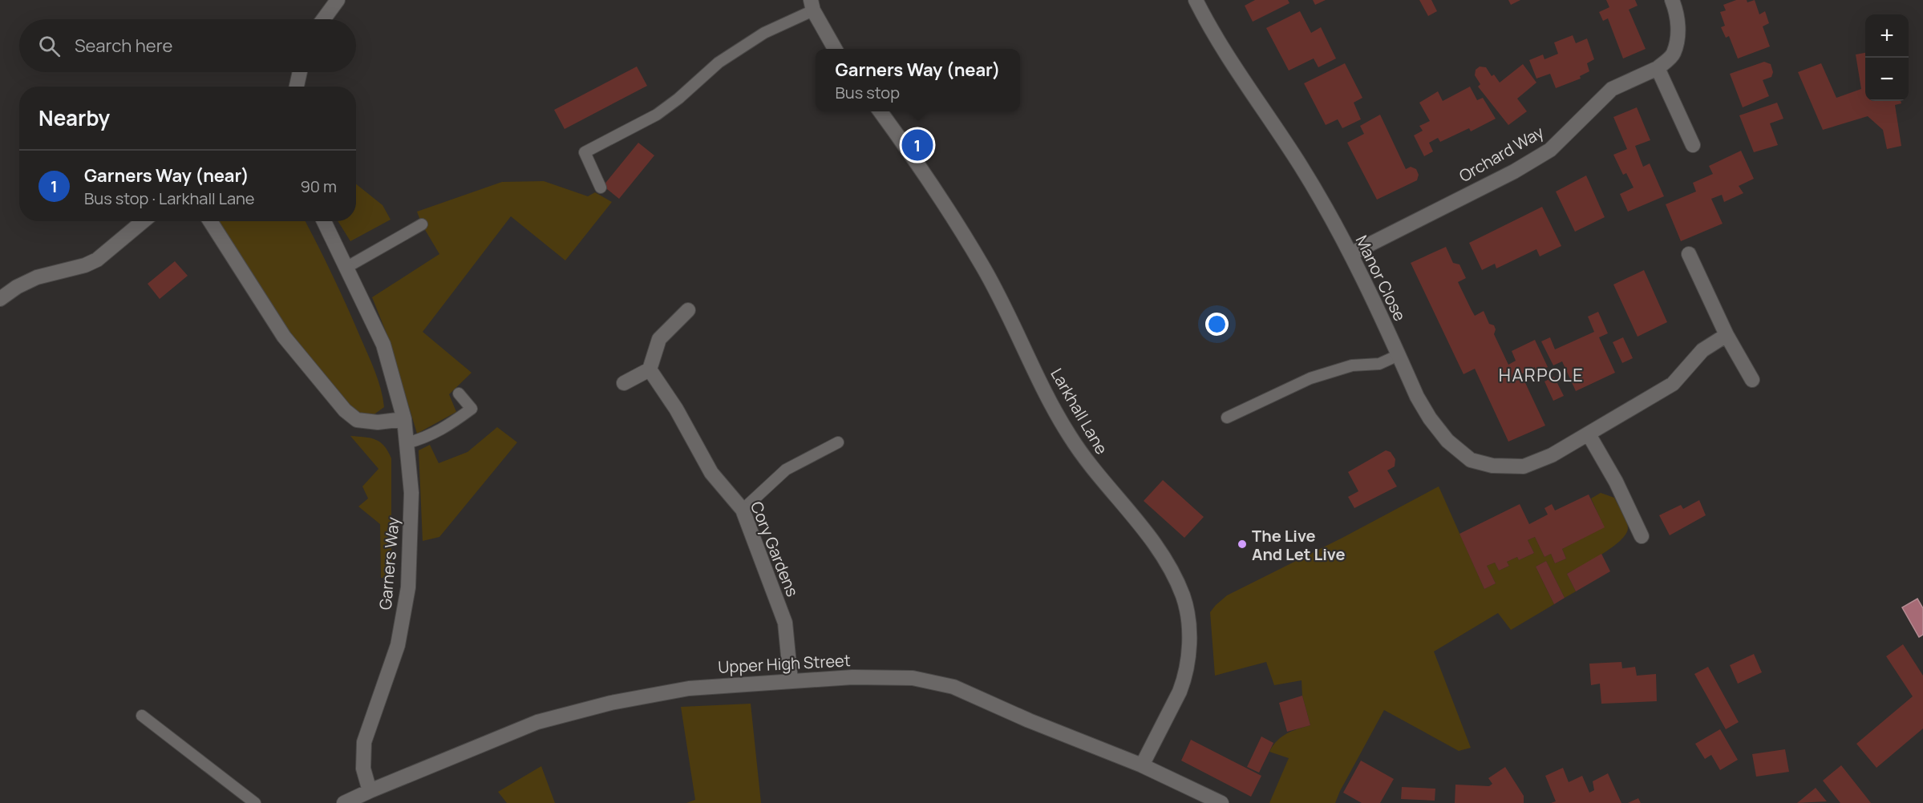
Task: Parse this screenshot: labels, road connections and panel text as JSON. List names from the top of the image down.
{
  "streets": {
    "street": [
      "Orchard Way",
      "Manor Close",
      "Larkhall Lane",
      "Cory Gardens",
      "Garners Way",
      "Upper High Street"
    ]
  },
  "crossings": [
    ["Orchard Way", "Manor Close"],
    ["Larkhall Lane", "Upper High Street"],
    ["Cory Gardens", "Upper High Street"],
    ["Garners Way", "Upper High Street"]
  ],
  "districts": ["HARPOLE"],
  "places": ["The Live And Let Live"],
  "page": {
    "map_buttons": ["+", "−"],
    "search": "Search here",
    "popup": ["Garners Way (near)", "Bus stop"],
    "heading": "Nearby",
    "pins": "1",
    "list": [
      {
        "mark": "1",
        "name": "Garners Way (near)",
        "note": "Bus stop · Larkhall Lane",
        "value": "90 m"
      }
    ]
  }
}
